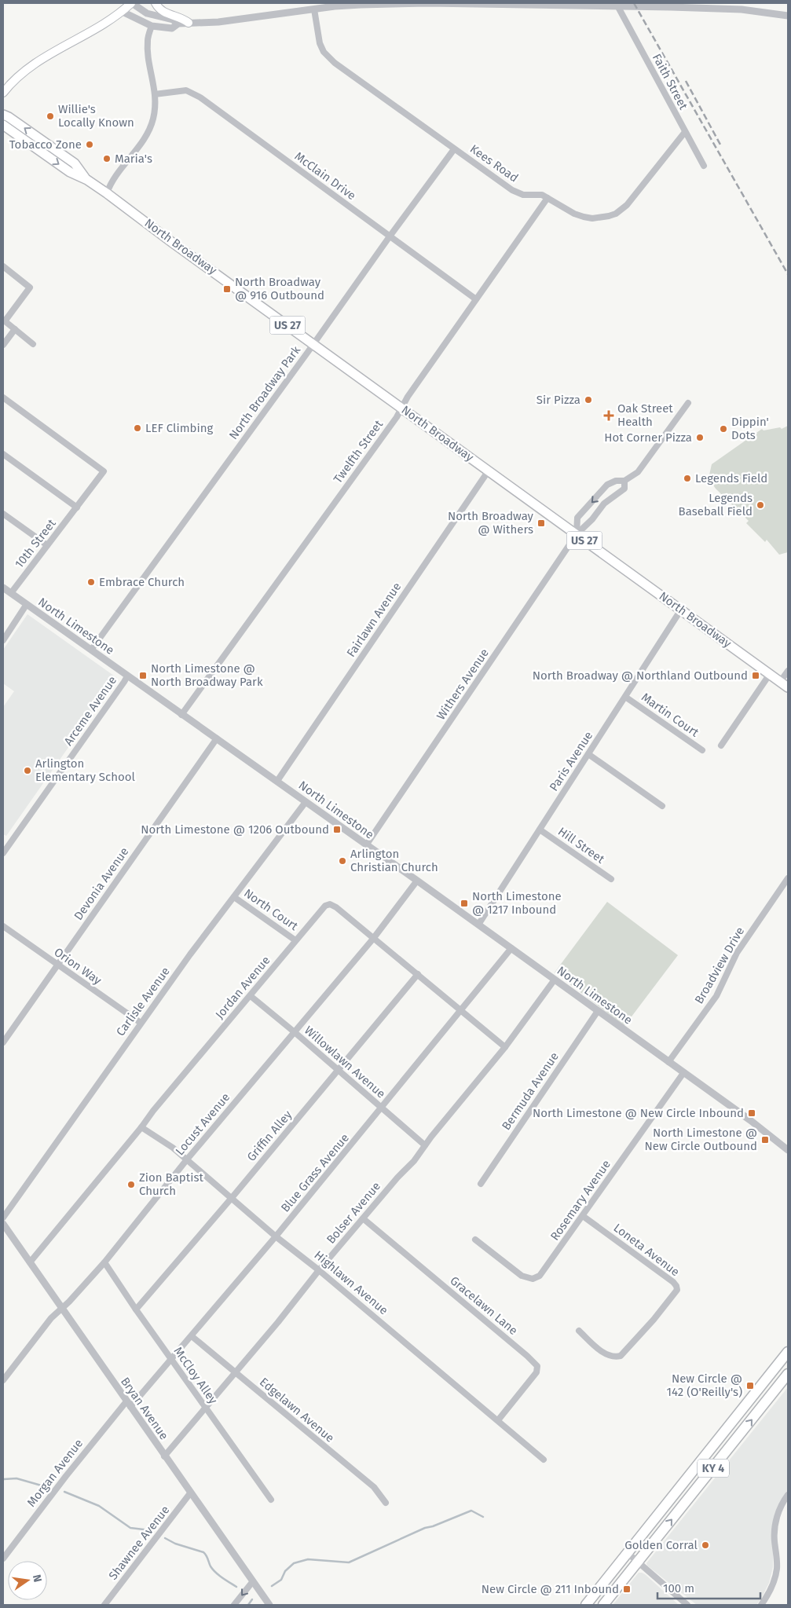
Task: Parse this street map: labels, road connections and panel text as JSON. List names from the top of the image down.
{
  "streets": {
    "highway": ["KY 4"],
    "main road": ["North Broadway", "US 27"],
    "street": [
      "Faith Street",
      "Kees Road",
      "McClain Drive",
      "North Broadway Park",
      "Twelfth Street",
      "10th Street",
      "Fairlawn Avenue",
      "North Limestone",
      "Withers Avenue",
      "Arceme Avenue",
      "Martin Court",
      "Paris Avenue",
      "Hill Street",
      "Devonia Avenue",
      "North Court",
      "Broadview Drive",
      "Orion Way",
      "Jordan Avenue",
      "Carlisle Avenue",
      "Willowlawn Avenue",
      "Bermuda Avenue",
      "Locust Avenue",
      "Griffin Alley",
      "Blue Grass Avenue",
      "Rosemary Avenue",
      "Bolser Avenue",
      "Loneta Avenue",
      "Highlawn Avenue",
      "Gracelawn Lane",
      "McCloy Alley",
      "Bryan Avenue",
      "Edgelawn Avenue",
      "Morgan Avenue",
      "Shawnee Avenue"
    ]
  },
  "crossings": [
    ["Faith Street", "Kees Road"],
    ["Kees Road", "North Broadway Park"],
    ["Kees Road", "Twelfth Street"],
    ["McClain Drive", "North Broadway Park"],
    ["McClain Drive", "Twelfth Street"],
    ["North Broadway", "North Broadway Park"],
    ["North Broadway", "Twelfth Street"],
    ["North Broadway", "Fairlawn Avenue"],
    ["North Broadway", "Withers Avenue"],
    ["North Broadway", "Paris Avenue"],
    ["North Broadway Park", "North Limestone"],
    ["Twelfth Street", "North Limestone"],
    ["10th Street", "North Limestone"],
    ["Fairlawn Avenue", "North Limestone"],
    ["North Limestone", "Withers Avenue"],
    ["North Limestone", "Arceme Avenue"],
    ["North Limestone", "Paris Avenue"],
    ["North Limestone", "Devonia Avenue"],
    ["North Limestone", "Broadview Drive"],
    ["North Limestone", "Carlisle Avenue"],
    ["North Limestone", "Bermuda Avenue"],
    ["North Limestone", "Locust Avenue"],
    ["North Limestone", "Blue Grass Avenue"],
    ["North Limestone", "Rosemary Avenue"],
    ["North Limestone", "Bolser Avenue"],
    ["Martin Court", "Paris Avenue"],
    ["Paris Avenue", "Hill Street"],
    ["Devonia Avenue", "Orion Way"],
    ["North Court", "Jordan Avenue"],
    ["North Court", "Carlisle Avenue"],
    ["Orion Way", "Carlisle Avenue"],
    ["Jordan Avenue", "Willowlawn Avenue"],
    ["Jordan Avenue", "Locust Avenue"],
    ["Jordan Avenue", "Griffin Alley"],
    ["Jordan Avenue", "Blue Grass Avenue"],
    ["Jordan Avenue", "Bolser Avenue"],
    ["Jordan Avenue", "Highlawn Avenue"],
    ["Jordan Avenue", "Bryan Avenue"],
    ["Willowlawn Avenue", "Locust Avenue"],
    ["Willowlawn Avenue", "Griffin Alley"],
    ["Willowlawn Avenue", "Blue Grass Avenue"],
    ["Willowlawn Avenue", "Bolser Avenue"],
    ["Locust Avenue", "Highlawn Avenue"],
    ["Locust Avenue", "McCloy Alley"],
    ["Locust Avenue", "Bryan Avenue"],
    ["Griffin Alley", "Highlawn Avenue"],
    ["Griffin Alley", "McCloy Alley"],
    ["Blue Grass Avenue", "Highlawn Avenue"],
    ["Blue Grass Avenue", "McCloy Alley"],
    ["Blue Grass Avenue", "Bryan Avenue"],
    ["Blue Grass Avenue", "Edgelawn Avenue"],
    ["Blue Grass Avenue", "Morgan Avenue"],
    ["Rosemary Avenue", "Loneta Avenue"],
    ["Bolser Avenue", "Highlawn Avenue"],
    ["Bolser Avenue", "Gracelawn Lane"],
    ["Bolser Avenue", "McCloy Alley"],
    ["Bolser Avenue", "Bryan Avenue"],
    ["Bolser Avenue", "Edgelawn Avenue"],
    ["Highlawn Avenue", "Gracelawn Lane"],
    ["Bryan Avenue", "Morgan Avenue"],
    ["Bryan Avenue", "Shawnee Avenue"]
  ],
  "places": {
    "other": [
      "Willie's Locally Known",
      "Tobacco Zone",
      "Maria's",
      "Sir Pizza",
      "LEF Climbing",
      "Dippin' Dots",
      "Hot Corner Pizza",
      "Legends Field",
      "Legends Baseball Field",
      "Embrace Church",
      "Arlington Elementary School",
      "Arlington Christian Church",
      "Zion Baptist Church",
      "Golden Corral"
    ],
    "transit": [
      "North Broadway @ 916 Outbound",
      "North Broadway @ Withers",
      "North Limestone @ North Broadway Park",
      "North Broadway @ Northland Outbound",
      "North Limestone @ 1206 Outbound",
      "North Limestone @ 1217 Inbound",
      "North Limestone @ New Circle Inbound",
      "North Limestone @ New Circle Outbound",
      "New Circle @ 142 (O'Reilly's)",
      "New Circle @ 211 Inbound"
    ],
    "health": ["Oak Street Health"]
  },
  "scale_bar": "100 m",
  "north": "right"
}
